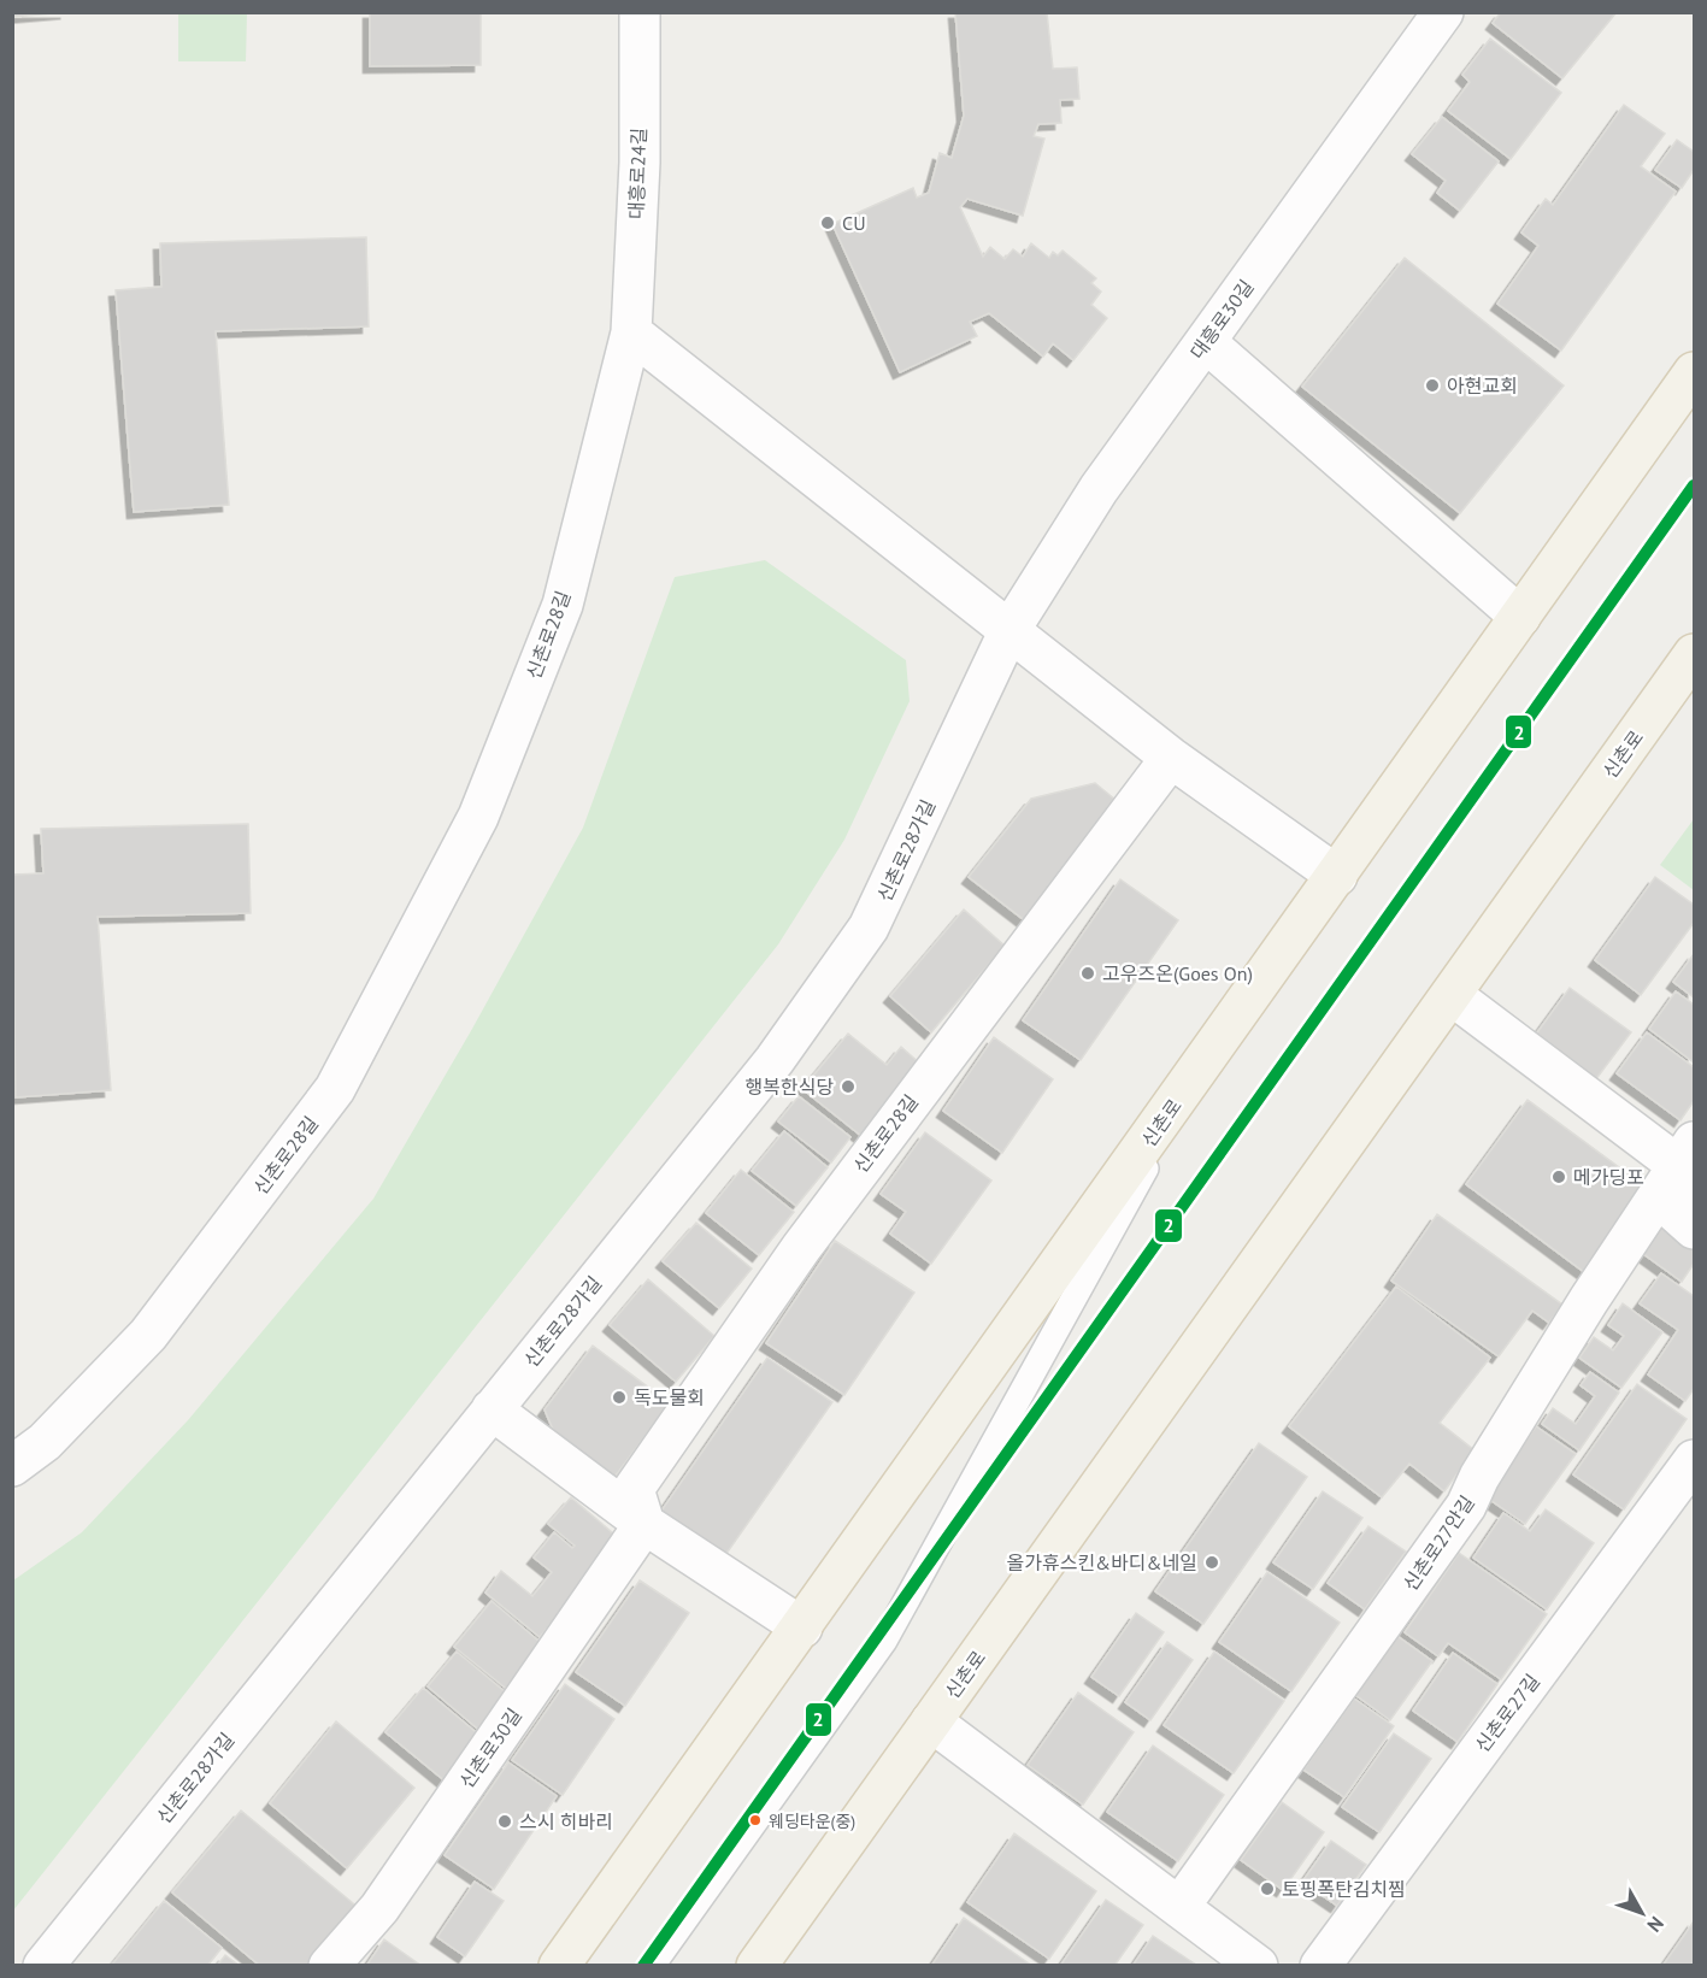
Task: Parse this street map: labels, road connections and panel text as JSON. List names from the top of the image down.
{
  "streets": {
    "main road": ["신촌로"],
    "street": [
      "대흥로24길",
      "대흥로30길",
      "신촌로28길",
      "신촌로28가길",
      "신촌로27안길",
      "신촌로27길",
      "신촌로30길"
    ]
  },
  "crossings": [
    ["대흥로24길", "신촌로28길"],
    ["대흥로30길", "신촌로28가길"],
    ["신촌로28길", "신촌로30길"]
  ],
  "places": [
    "CU",
    "아현교회",
    "고우즈온(Goes On)",
    "행복한식당",
    "메가딩포",
    "독도물회",
    "올가휴스킨&바디&네일",
    "웨딩타운(중)",
    "스시 히바리",
    "토핑폭탄김치찜"
  ],
  "lines": ["transit line 2"],
  "north": "bottom right"
}
